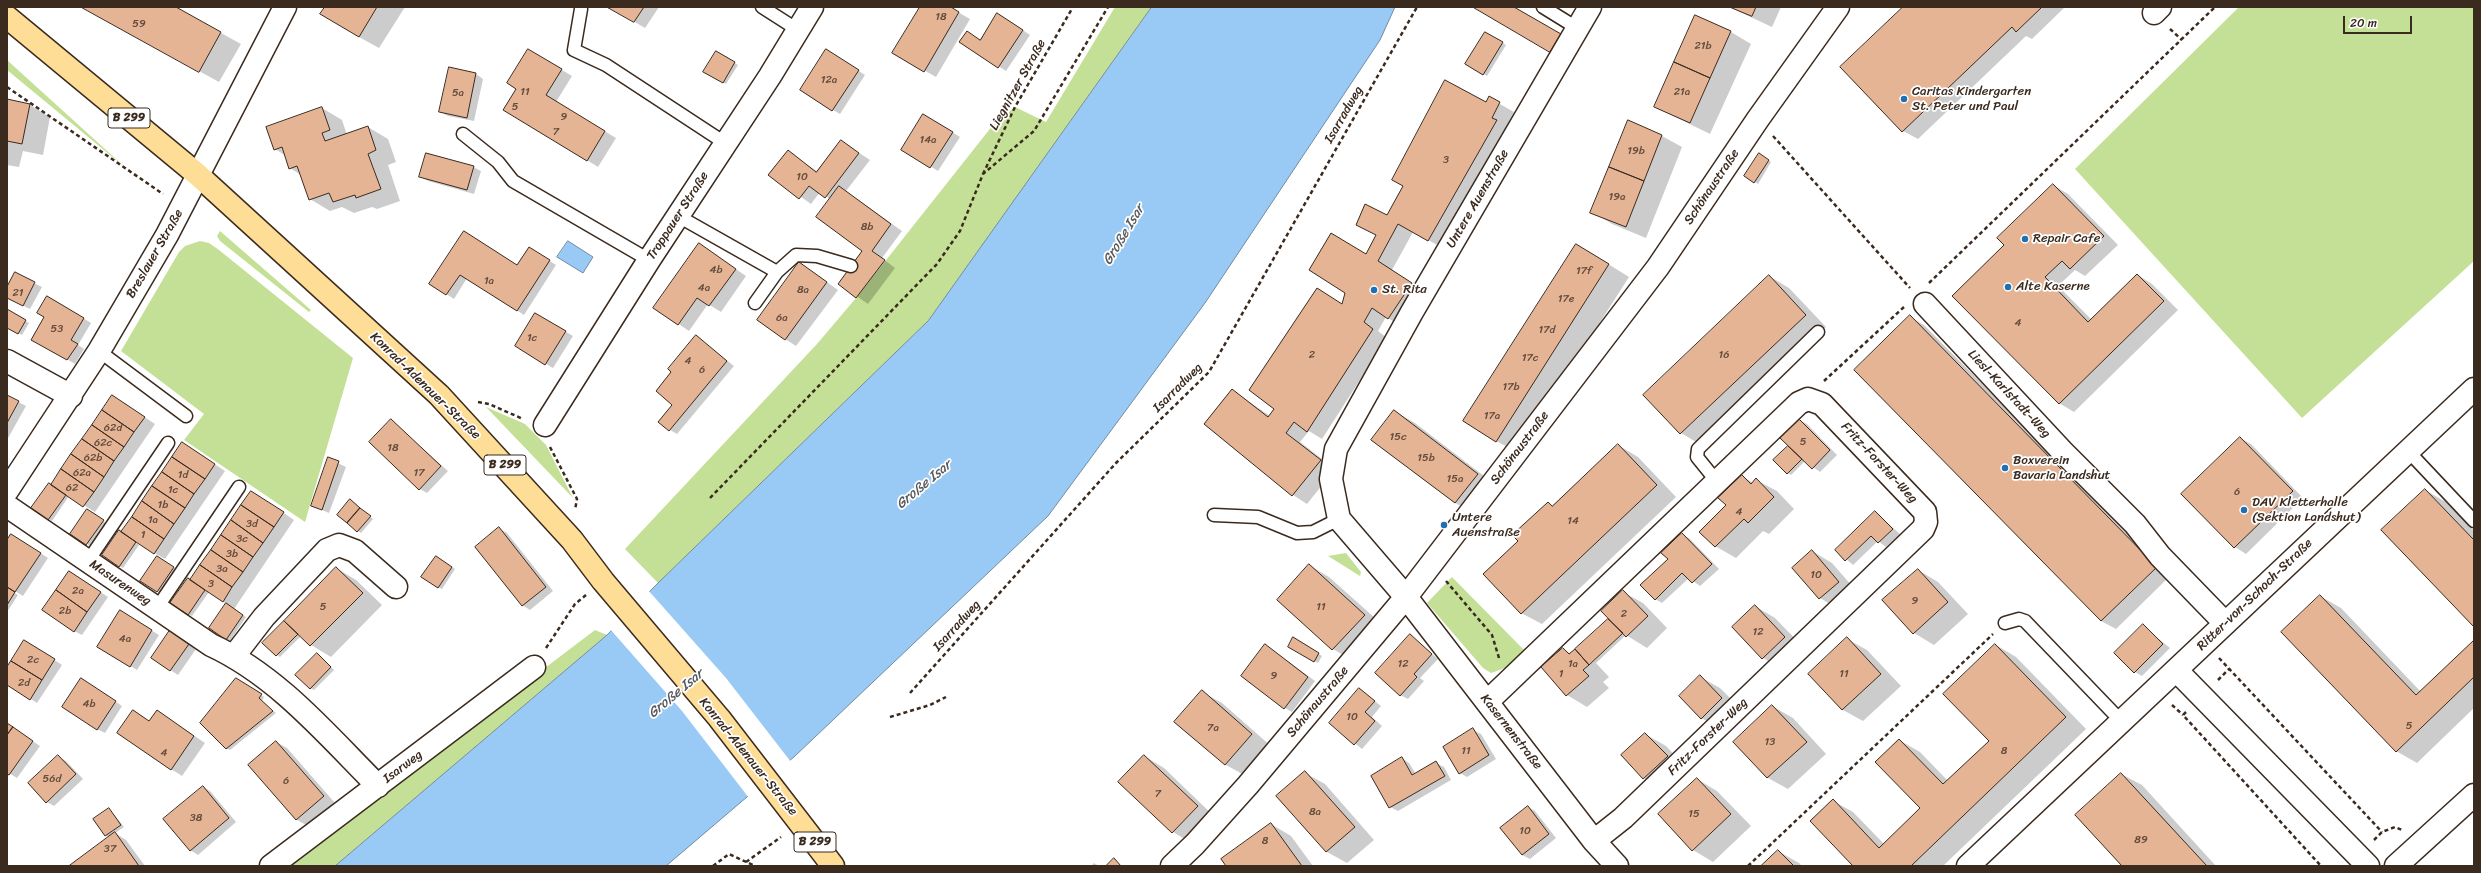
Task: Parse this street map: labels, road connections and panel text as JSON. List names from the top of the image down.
{
  "streets": {
    "main road": ["B 299", "Konrad-Adenauer-Straße"],
    "street": [
      "Schönaustraße",
      "Untere Auenstraße",
      "Troppauer Straße",
      "Breslauer Straße",
      "Liesl-Karlstadt-Weg",
      "Fritz-Forster-Weg",
      "Masurenweg",
      "Ritter-von-Schoch-Straße",
      "Kasernenstraße",
      "Isarweg"
    ],
    "path": ["Liegnitzer Straße", "Isarradweg"]
  },
  "crossings": [
    ["Schönaustraße", "Untere Auenstraße"],
    ["Schönaustraße", "Kasernenstraße"],
    ["Untere Auenstraße", "Kasernenstraße"],
    ["Breslauer Straße", "Konrad-Adenauer-Straße"],
    ["Liesl-Karlstadt-Weg", "Ritter-von-Schoch-Straße"],
    ["Fritz-Forster-Weg", "Kasernenstraße"],
    ["Masurenweg", "Isarweg"]
  ],
  "water": ["Große Isar"],
  "places": [
    "Caritas Kindergarten St. Peter und Paul",
    "Repair Cafe",
    "Alte Kaserne",
    "St. Rita",
    "Boxverein Bavaria Landshut",
    "DAV Kletterhalle (Sektion Landshut)",
    "Untere Auenstraße"
  ],
  "house_numbers": [
    "18",
    "59",
    "21b",
    "12a",
    "11",
    "21a",
    "5a",
    "5",
    "9",
    "7",
    "14a",
    "19b",
    "3",
    "10",
    "19a",
    "8b",
    "4b",
    "17f",
    "1a",
    "4a",
    "8a",
    "21",
    "17e",
    "6a",
    "4",
    "53",
    "17d",
    "1c",
    "2",
    "16",
    "17c",
    "4",
    "6",
    "17b",
    "17a",
    "62d",
    "15c",
    "5",
    "62c",
    "18",
    "62b",
    "15b",
    "62a",
    "17",
    "1d",
    "15a",
    "62",
    "1c",
    "6",
    "1b",
    "4",
    "1a",
    "14",
    "3d",
    "1",
    "3c",
    "3b",
    "3a",
    "10",
    "3",
    "2a",
    "9",
    "5",
    "11",
    "2b",
    "2",
    "12",
    "4a",
    "2c",
    "12",
    "1a",
    "1",
    "11",
    "9",
    "2d",
    "4b",
    "10",
    "5",
    "7a",
    "13",
    "11",
    "8",
    "4",
    "56d",
    "6",
    "7",
    "8a",
    "15",
    "38",
    "10",
    "89",
    "8",
    "37"
  ],
  "scale_bar": "20 m"
}
